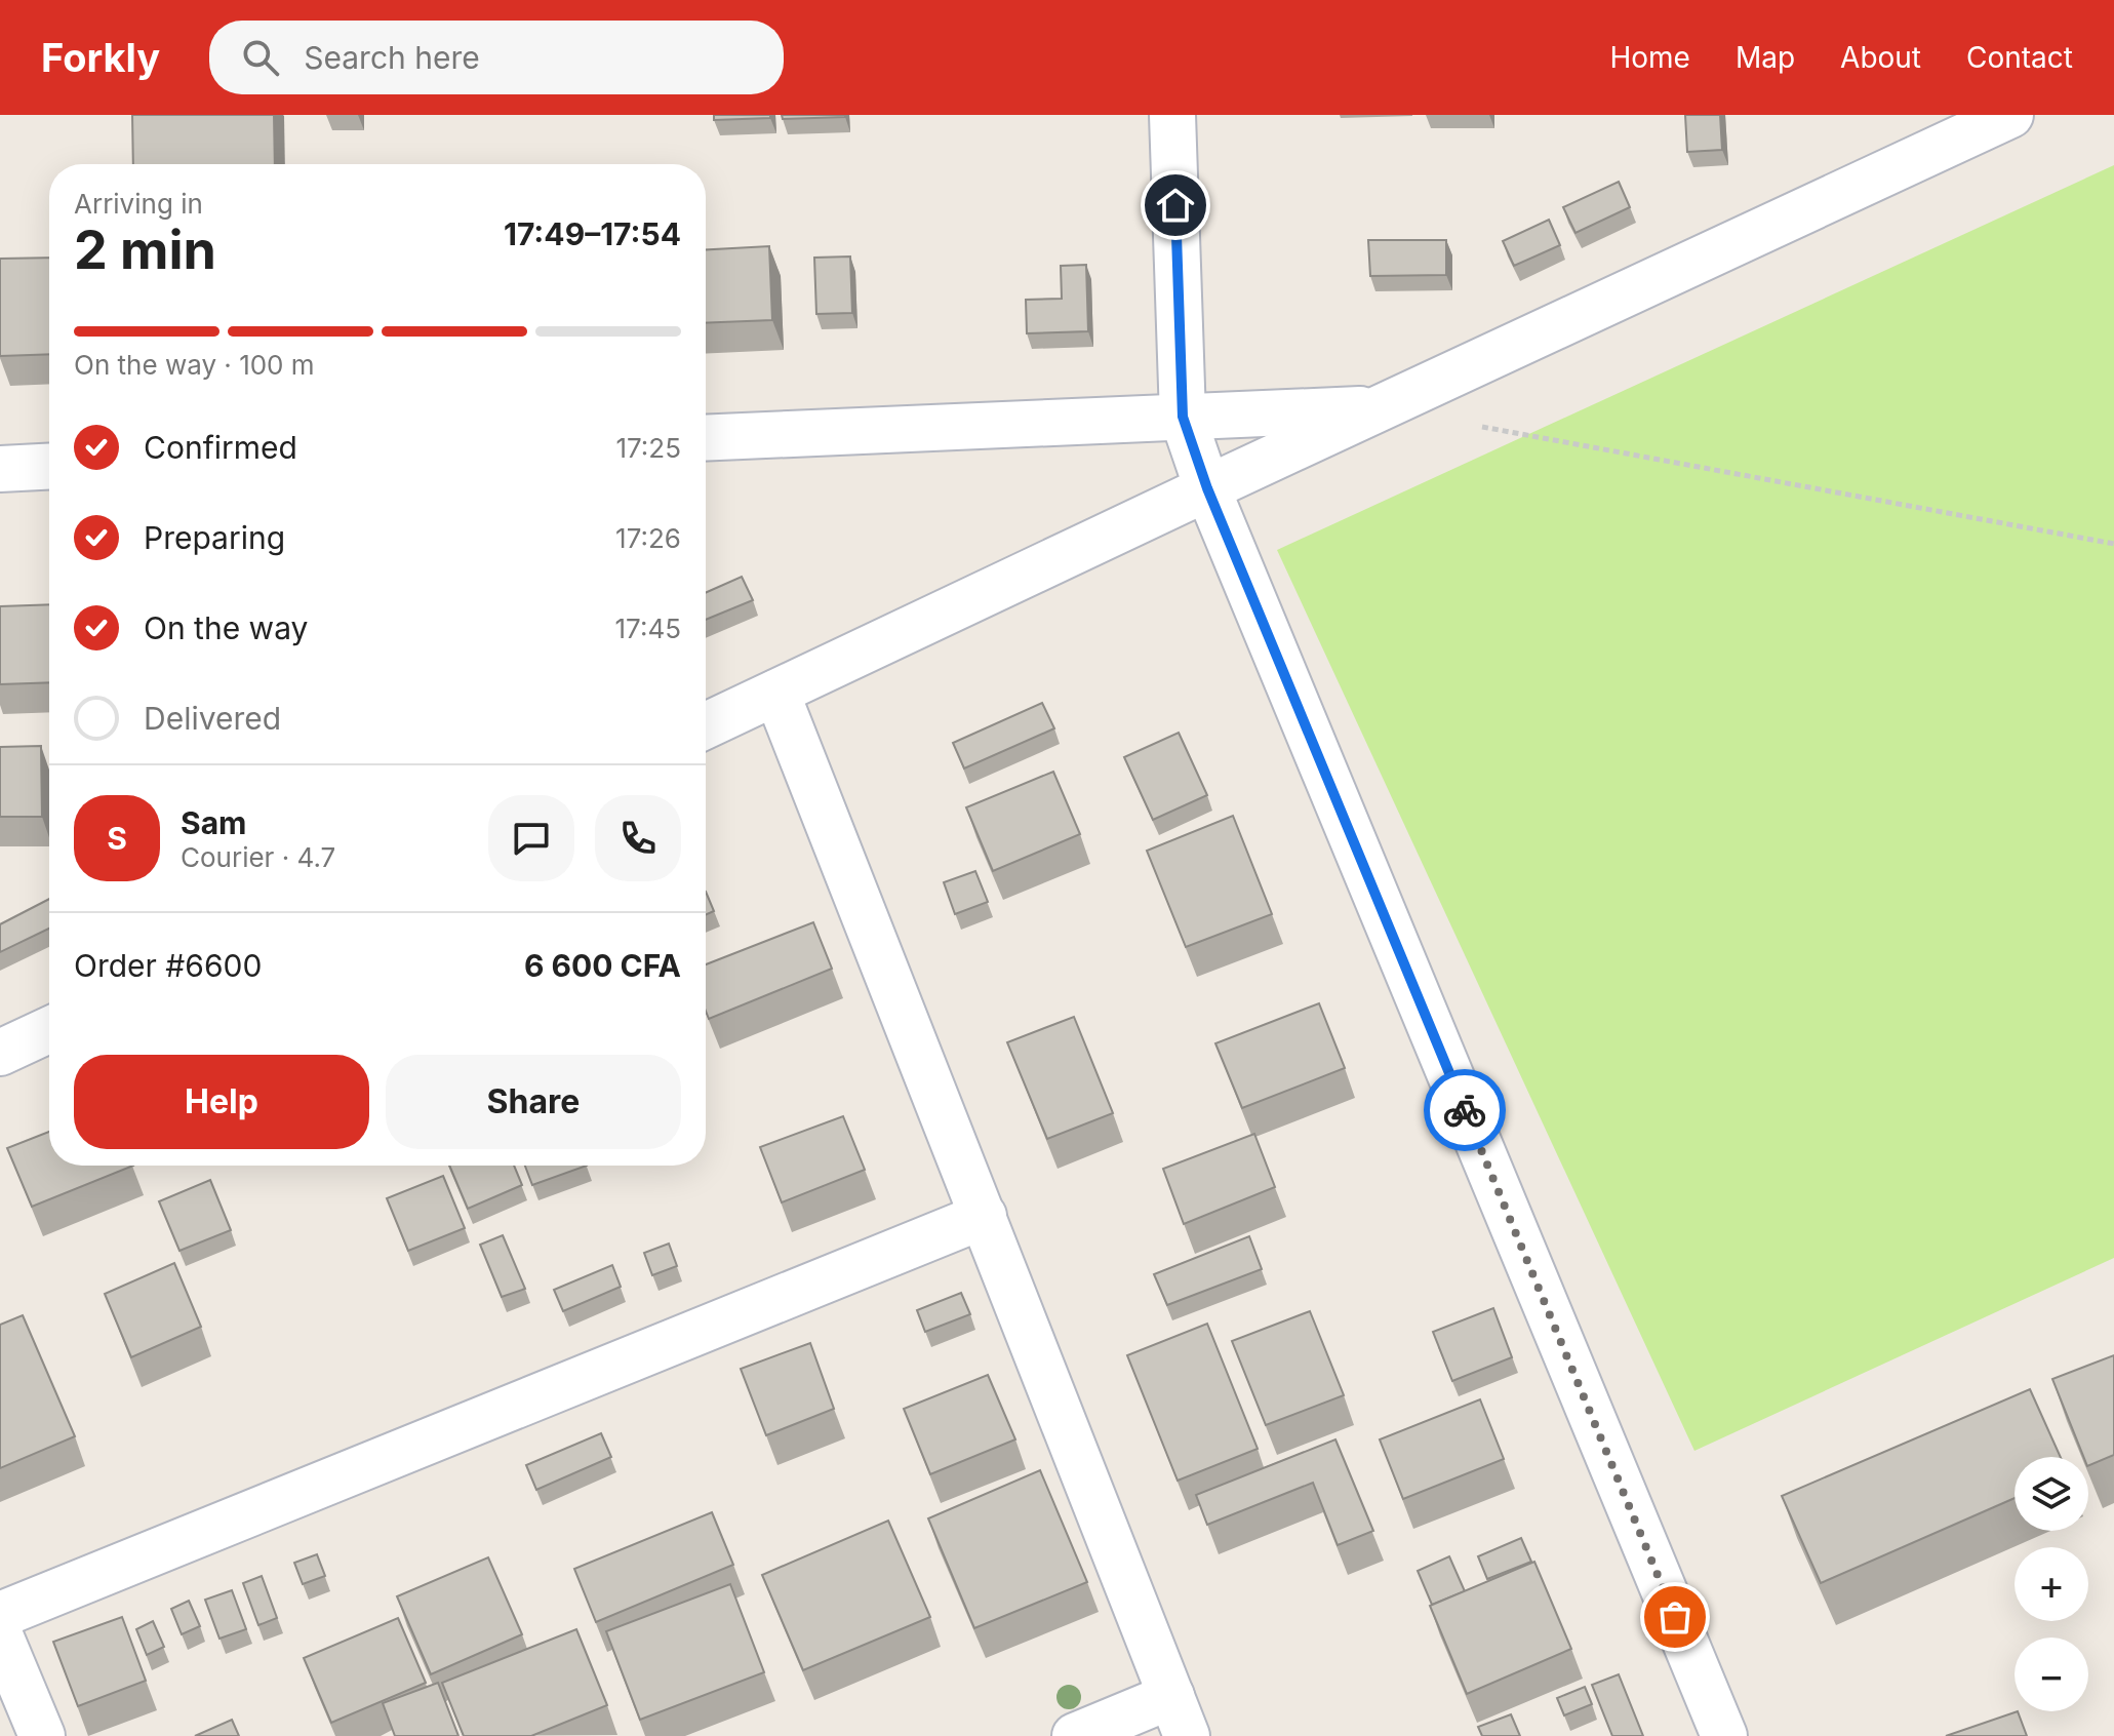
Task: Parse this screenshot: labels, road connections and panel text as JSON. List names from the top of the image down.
{
  "page": {
    "header": "Forkly",
    "search": "Search here",
    "nav": [
      "Home",
      "Map",
      "About",
      "Contact"
    ],
    "heading": ["2 min", "Arriving in", "17:49–17:54"],
    "panel": [
      "Sam",
      "Courier · 4.7",
      "Order #6600",
      "6 600 CFA"
    ],
    "bar": "On the way · 100 m",
    "list": [
      ["Confirmed", "17:25"],
      ["Preparing", "17:26"],
      ["On the way", "17:45"],
      "Delivered"
    ],
    "round": "S",
    "buttons": ["Help", "Share"],
    "map_buttons": ["+", "−"]
  }
}
